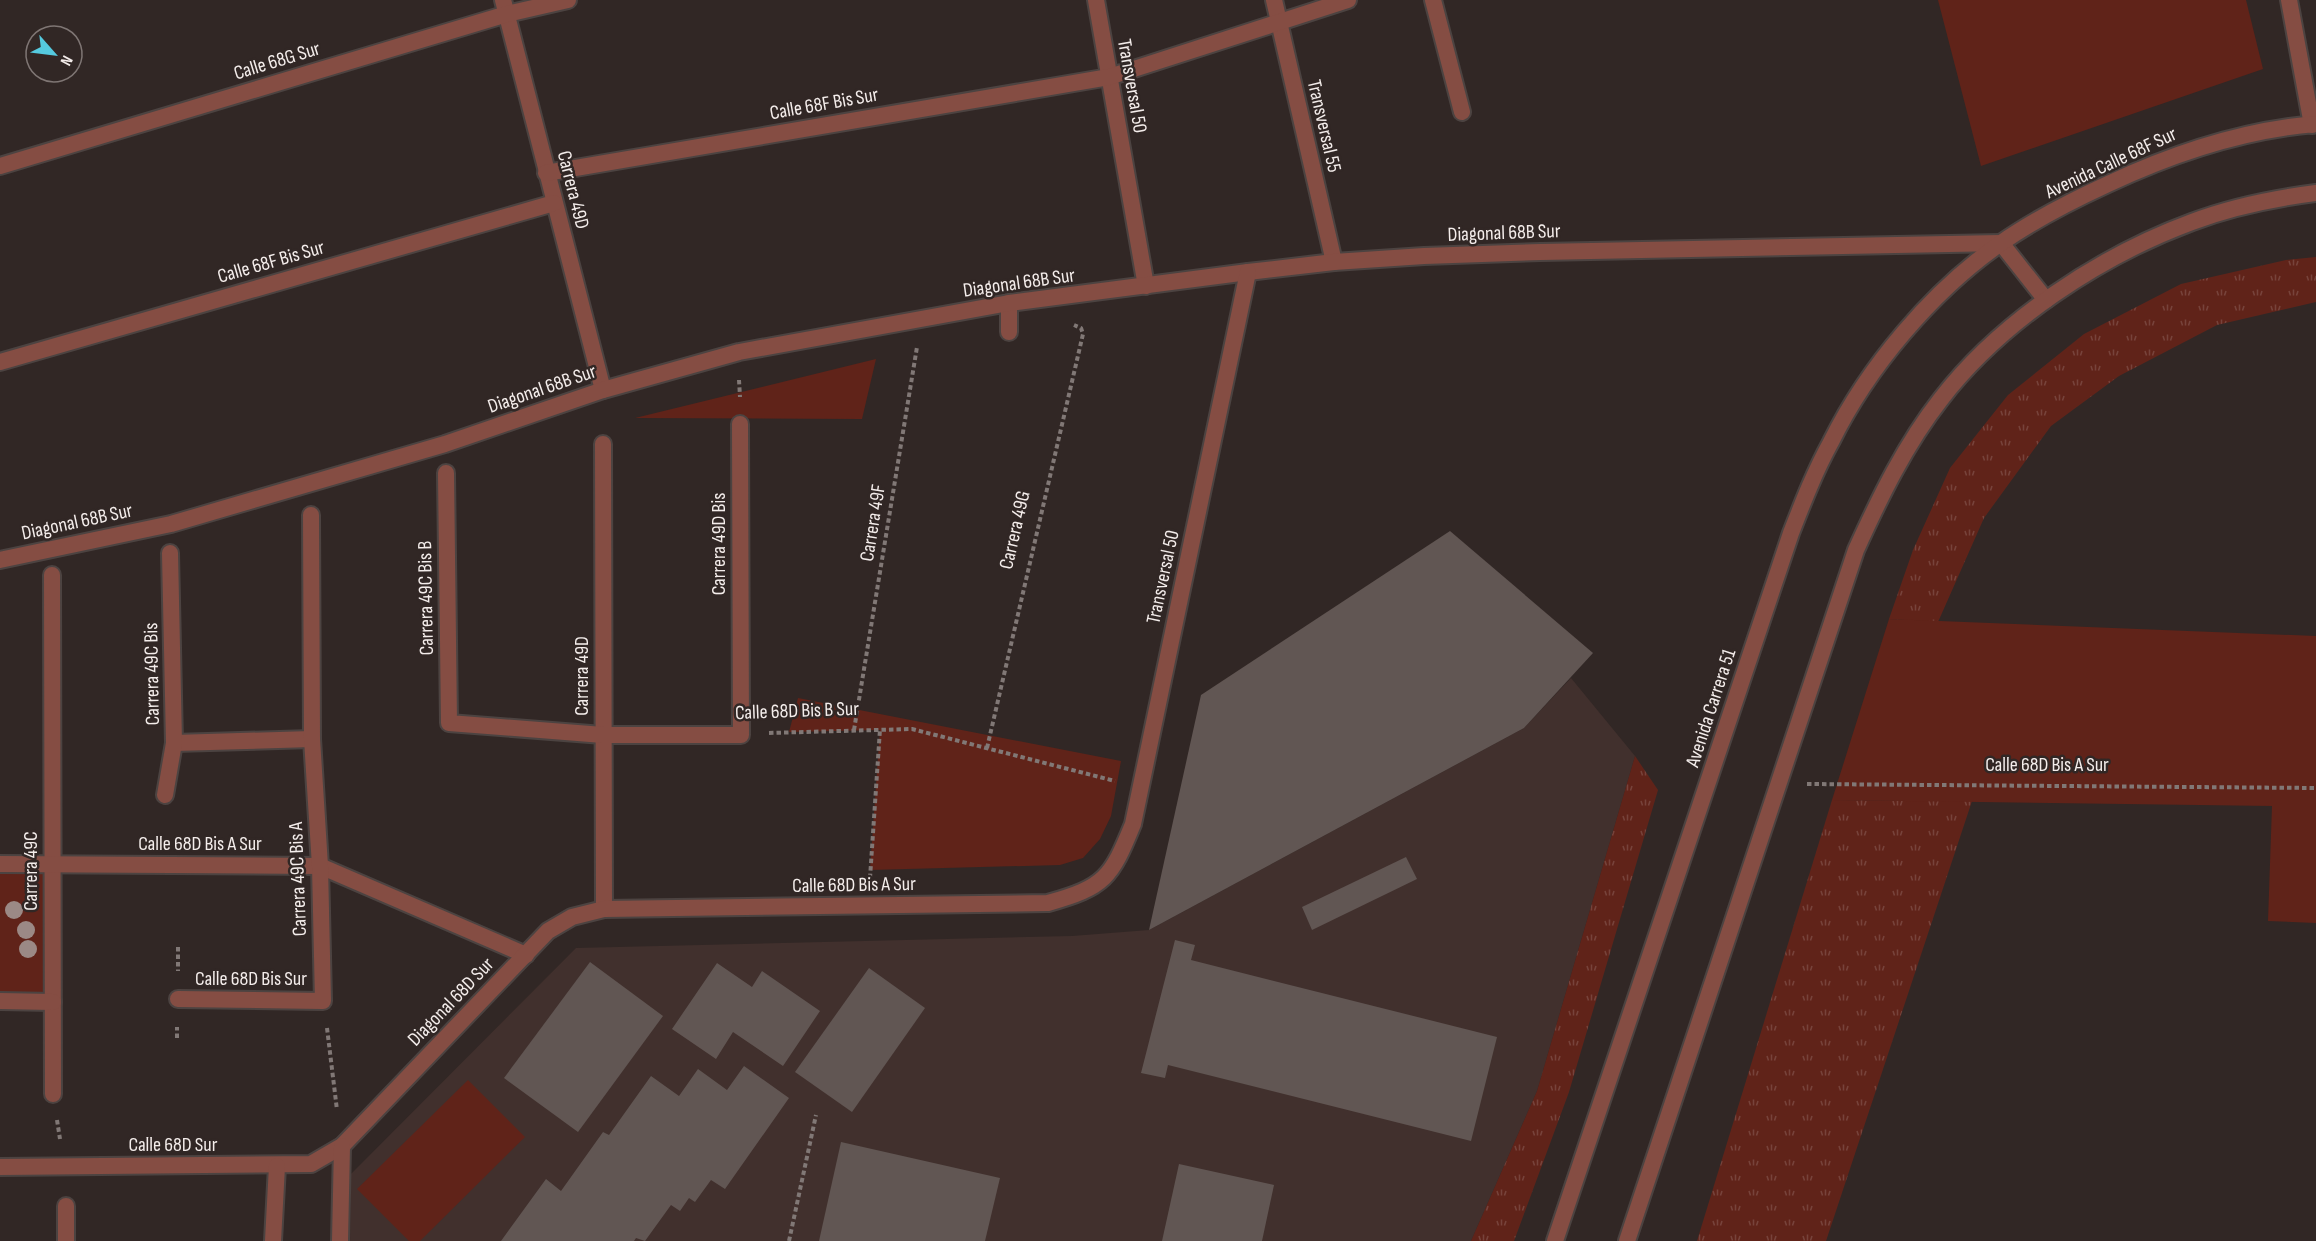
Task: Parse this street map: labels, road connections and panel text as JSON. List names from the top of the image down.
{
  "streets": {
    "street": [
      "Calle 68G Sur",
      "Transversal 50",
      "Calle 68F Bis Sur",
      "Transversal 55",
      "Avenida Calle 68F Sur",
      "Carrera 49D",
      "Diagonal 68B Sur",
      "Carrera 49D Bis",
      "Carrera 49C Bis B",
      "Carrera 49C Bis",
      "Avenida Carrera 51",
      "Calle 68D Bis B Sur",
      "Calle 68D Bis A Sur",
      "Carrera 49C",
      "Carrera 49C Bis A",
      "Calle 68D Bis Sur",
      "Diagonal 68D Sur",
      "Calle 68D Sur"
    ],
    "path": ["Carrera 49F", "Carrera 49G"]
  },
  "crossings": [
    ["Calle 68G Sur", "Carrera 49D"],
    ["Transversal 50", "Calle 68F Bis Sur"],
    ["Transversal 50", "Diagonal 68B Sur"],
    ["Transversal 50", "Calle 68D Bis B Sur"],
    ["Transversal 50", "Calle 68D Bis A Sur"],
    ["Calle 68F Bis Sur", "Transversal 55"],
    ["Calle 68F Bis Sur", "Carrera 49D"],
    ["Transversal 55", "Diagonal 68B Sur"],
    ["Avenida Calle 68F Sur", "Diagonal 68B Sur"],
    ["Avenida Calle 68F Sur", "Avenida Carrera 51"],
    ["Carrera 49D", "Diagonal 68B Sur"],
    ["Carrera 49D", "Calle 68D Bis B Sur"],
    ["Carrera 49D", "Calle 68D Bis A Sur"],
    ["Carrera 49D", "Diagonal 68D Sur"],
    ["Diagonal 68B Sur", "Carrera 49F"],
    ["Diagonal 68B Sur", "Avenida Carrera 51"],
    ["Carrera 49F", "Calle 68D Bis B Sur"],
    ["Carrera 49G", "Calle 68D Bis B Sur"],
    ["Carrera 49D Bis", "Calle 68D Bis B Sur"],
    ["Carrera 49C Bis B", "Calle 68D Bis B Sur"],
    ["Calle 68D Bis A Sur", "Carrera 49C"],
    ["Calle 68D Bis A Sur", "Carrera 49C Bis A"],
    ["Calle 68D Bis A Sur", "Diagonal 68D Sur"],
    ["Carrera 49C Bis A", "Calle 68D Bis Sur"],
    ["Diagonal 68D Sur", "Calle 68D Sur"]
  ],
  "north": "bottom right"
}
